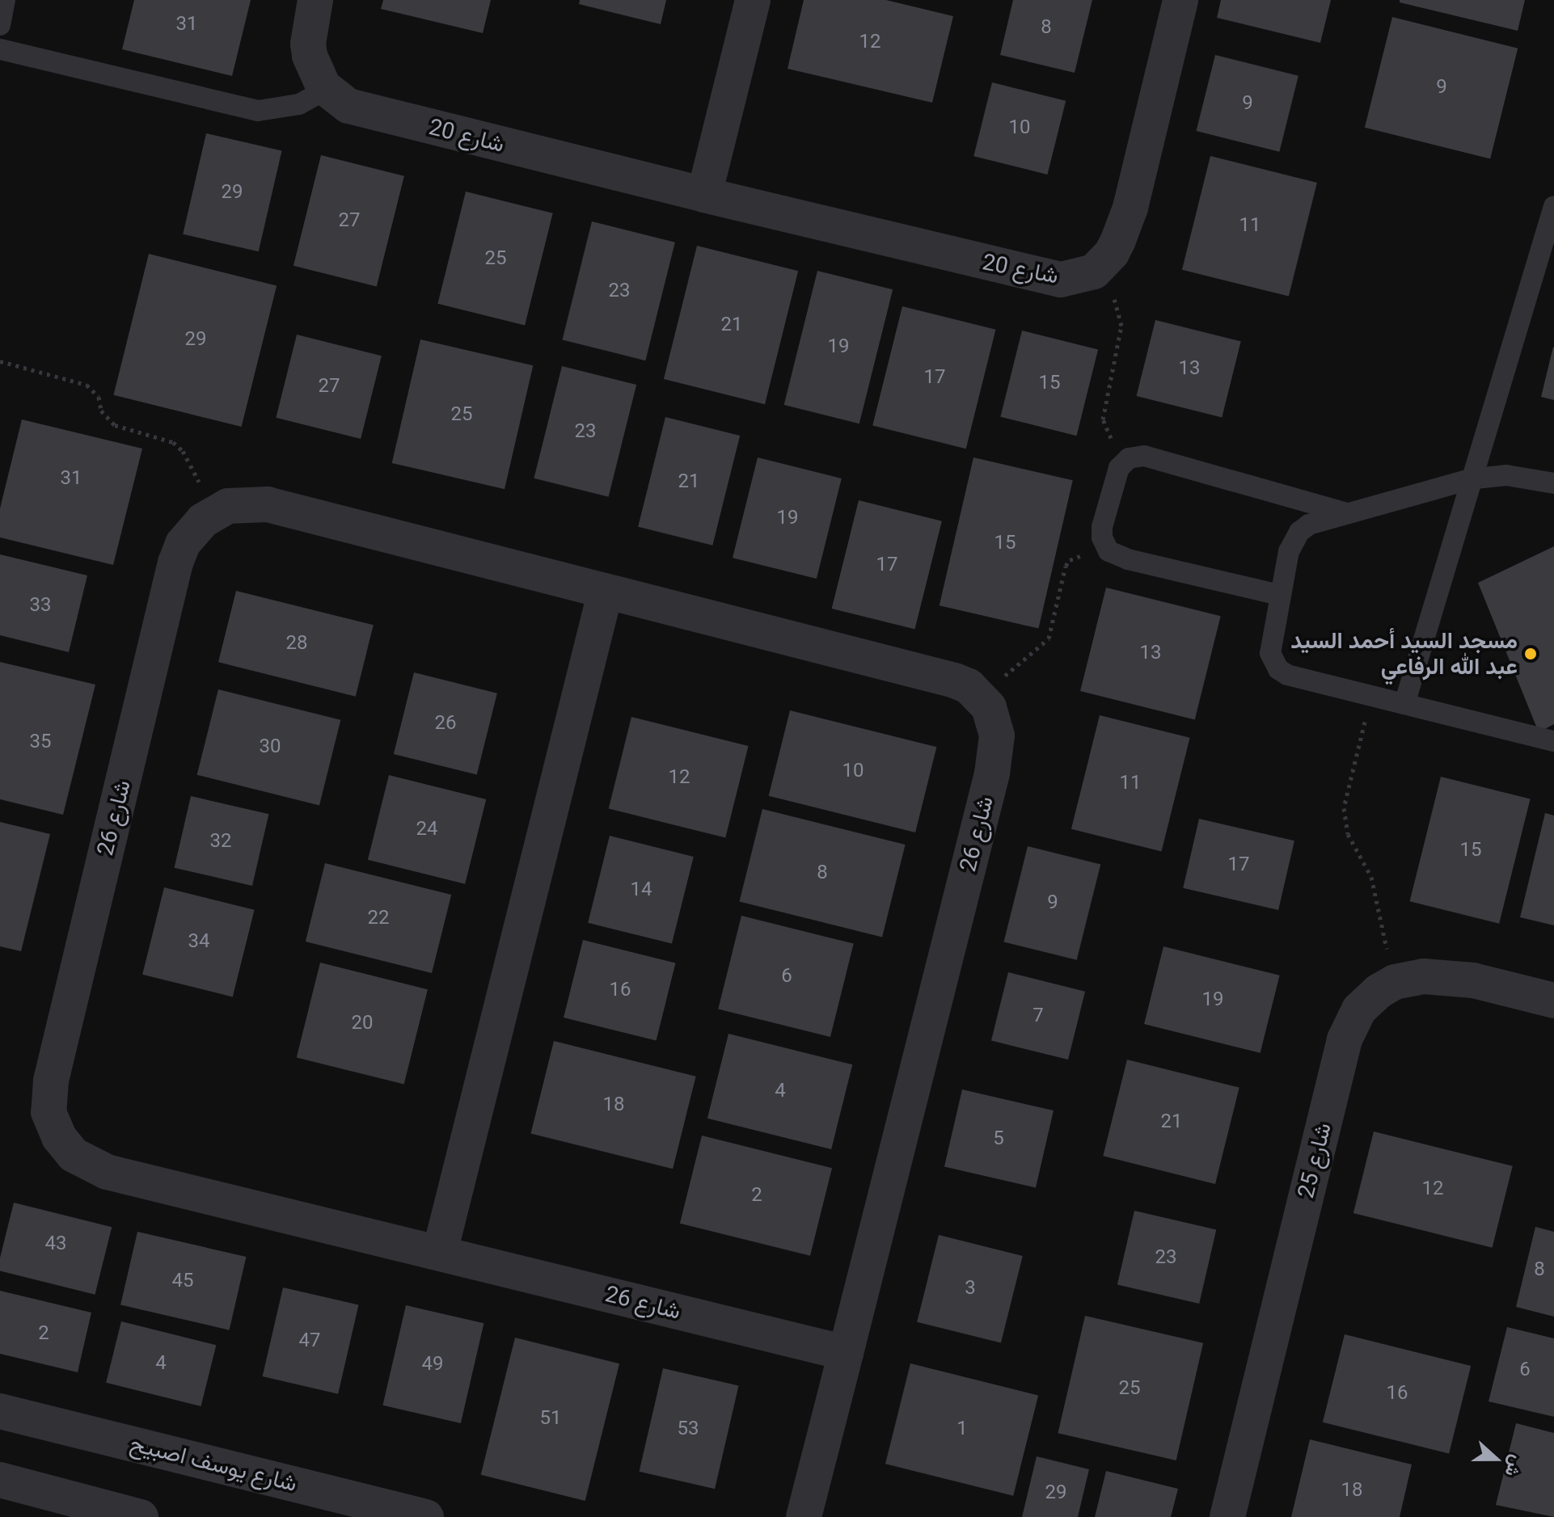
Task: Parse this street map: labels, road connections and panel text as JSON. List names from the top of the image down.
{
  "streets": {
    "street": [
      "شارع 20",
      "شارع 26",
      "شارع 25",
      "شارع يوسف اصبيح"
    ]
  },
  "places": ["مسجد السيد أحمد السيد عبد الله الرفاعي"],
  "house_numbers": [
    "31",
    "8",
    "12",
    "9",
    "9",
    "10",
    "29",
    "27",
    "11",
    "25",
    "23",
    "21",
    "29",
    "19",
    "13",
    "17",
    "15",
    "27",
    "25",
    "23",
    "31",
    "21",
    "19",
    "15",
    "17",
    "33",
    "28",
    "13",
    "26",
    "35",
    "30",
    "10",
    "12",
    "11",
    "24",
    "32",
    "15",
    "17",
    "8",
    "14",
    "9",
    "22",
    "34",
    "6",
    "16",
    "19",
    "7",
    "20",
    "4",
    "18",
    "21",
    "5",
    "12",
    "2",
    "43",
    "23",
    "8",
    "45",
    "3",
    "2",
    "47",
    "4",
    "49",
    "6",
    "25",
    "16",
    "51",
    "53",
    "1",
    "18",
    "29"
  ],
  "north": "right"
}
